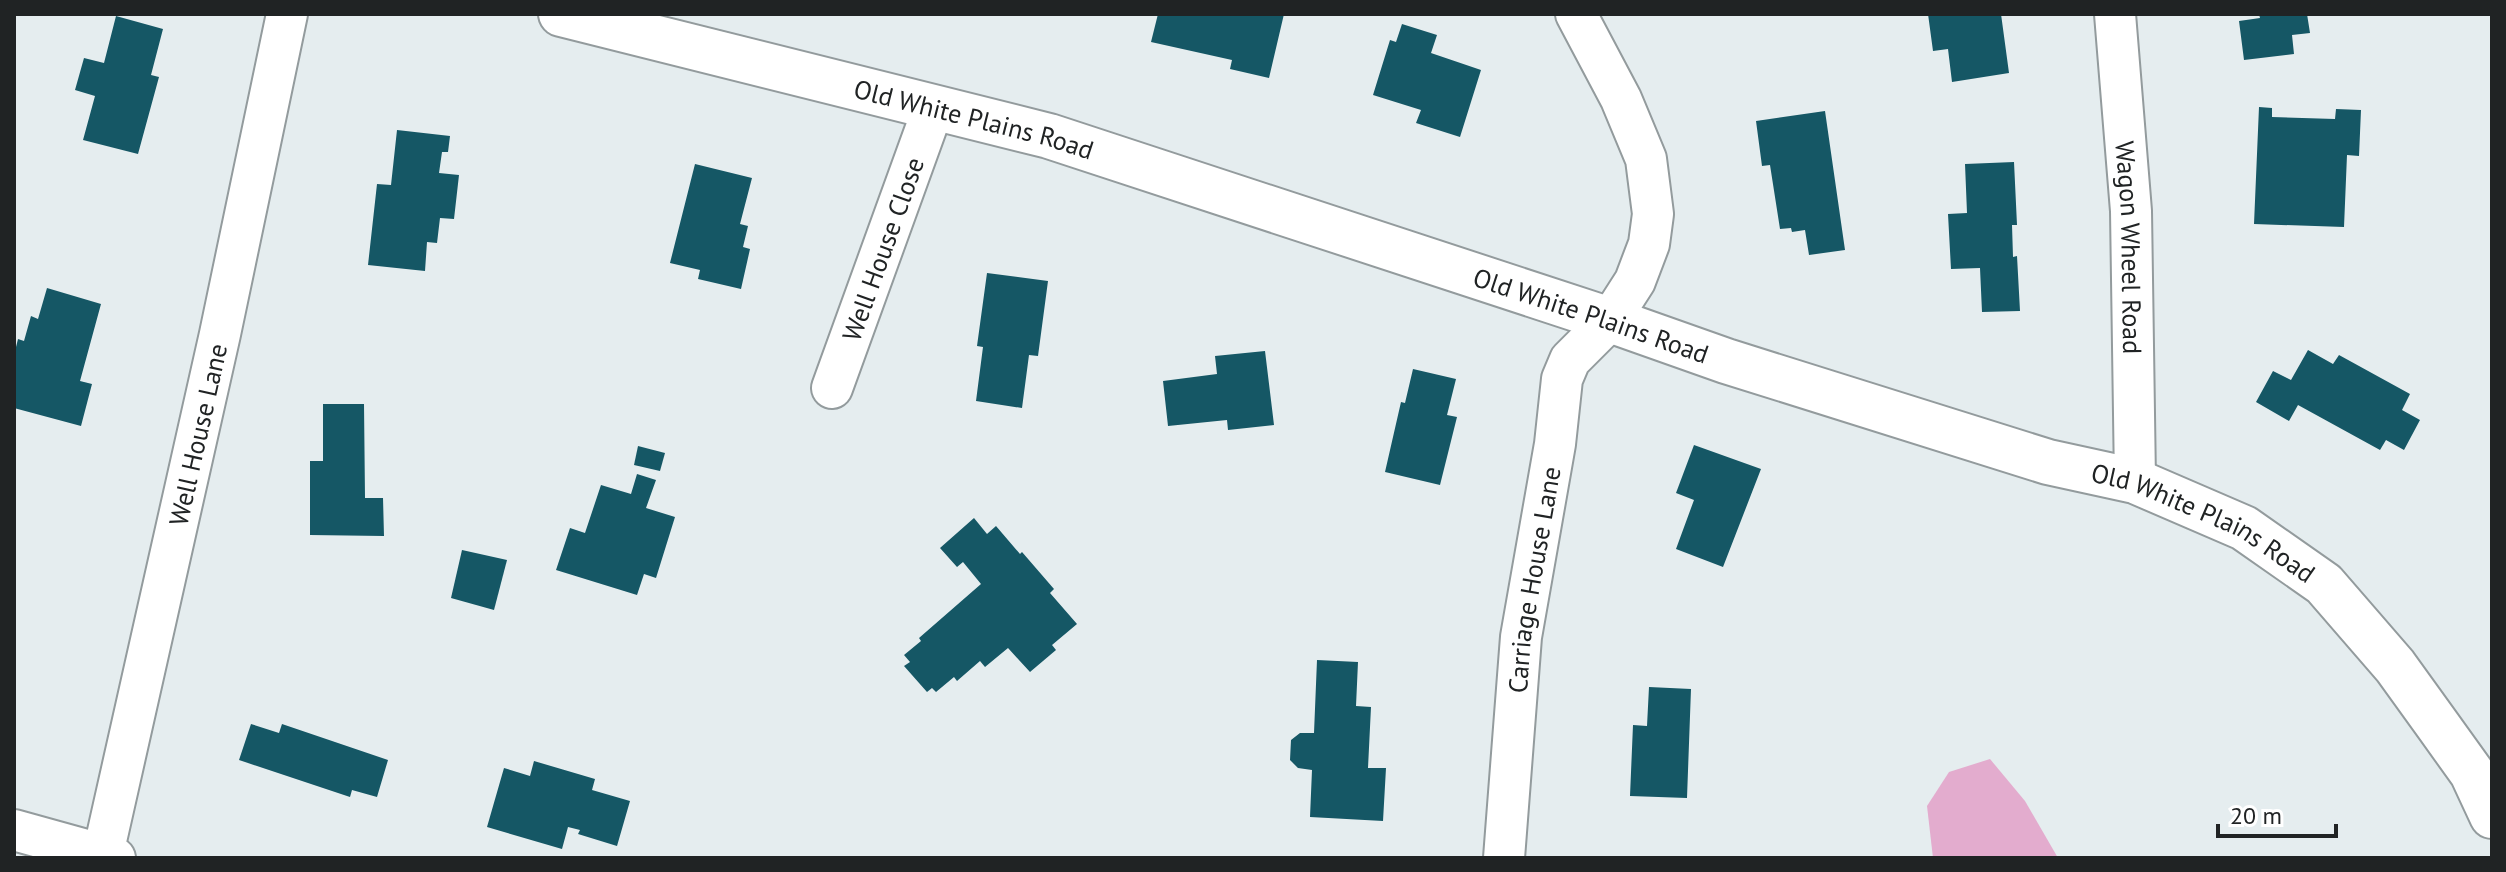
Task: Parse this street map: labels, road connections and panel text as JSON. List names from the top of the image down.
{
  "streets": {
    "street": [
      "Old White Plains Road",
      "Wagon Wheel Road",
      "Well House Close",
      "Well House Lane",
      "Carriage House Lane"
    ]
  },
  "crossings": [
    ["Old White Plains Road", "Wagon Wheel Road"],
    ["Old White Plains Road", "Well House Close"],
    ["Old White Plains Road", "Carriage House Lane"]
  ],
  "scale_bar": "20 m"
}
